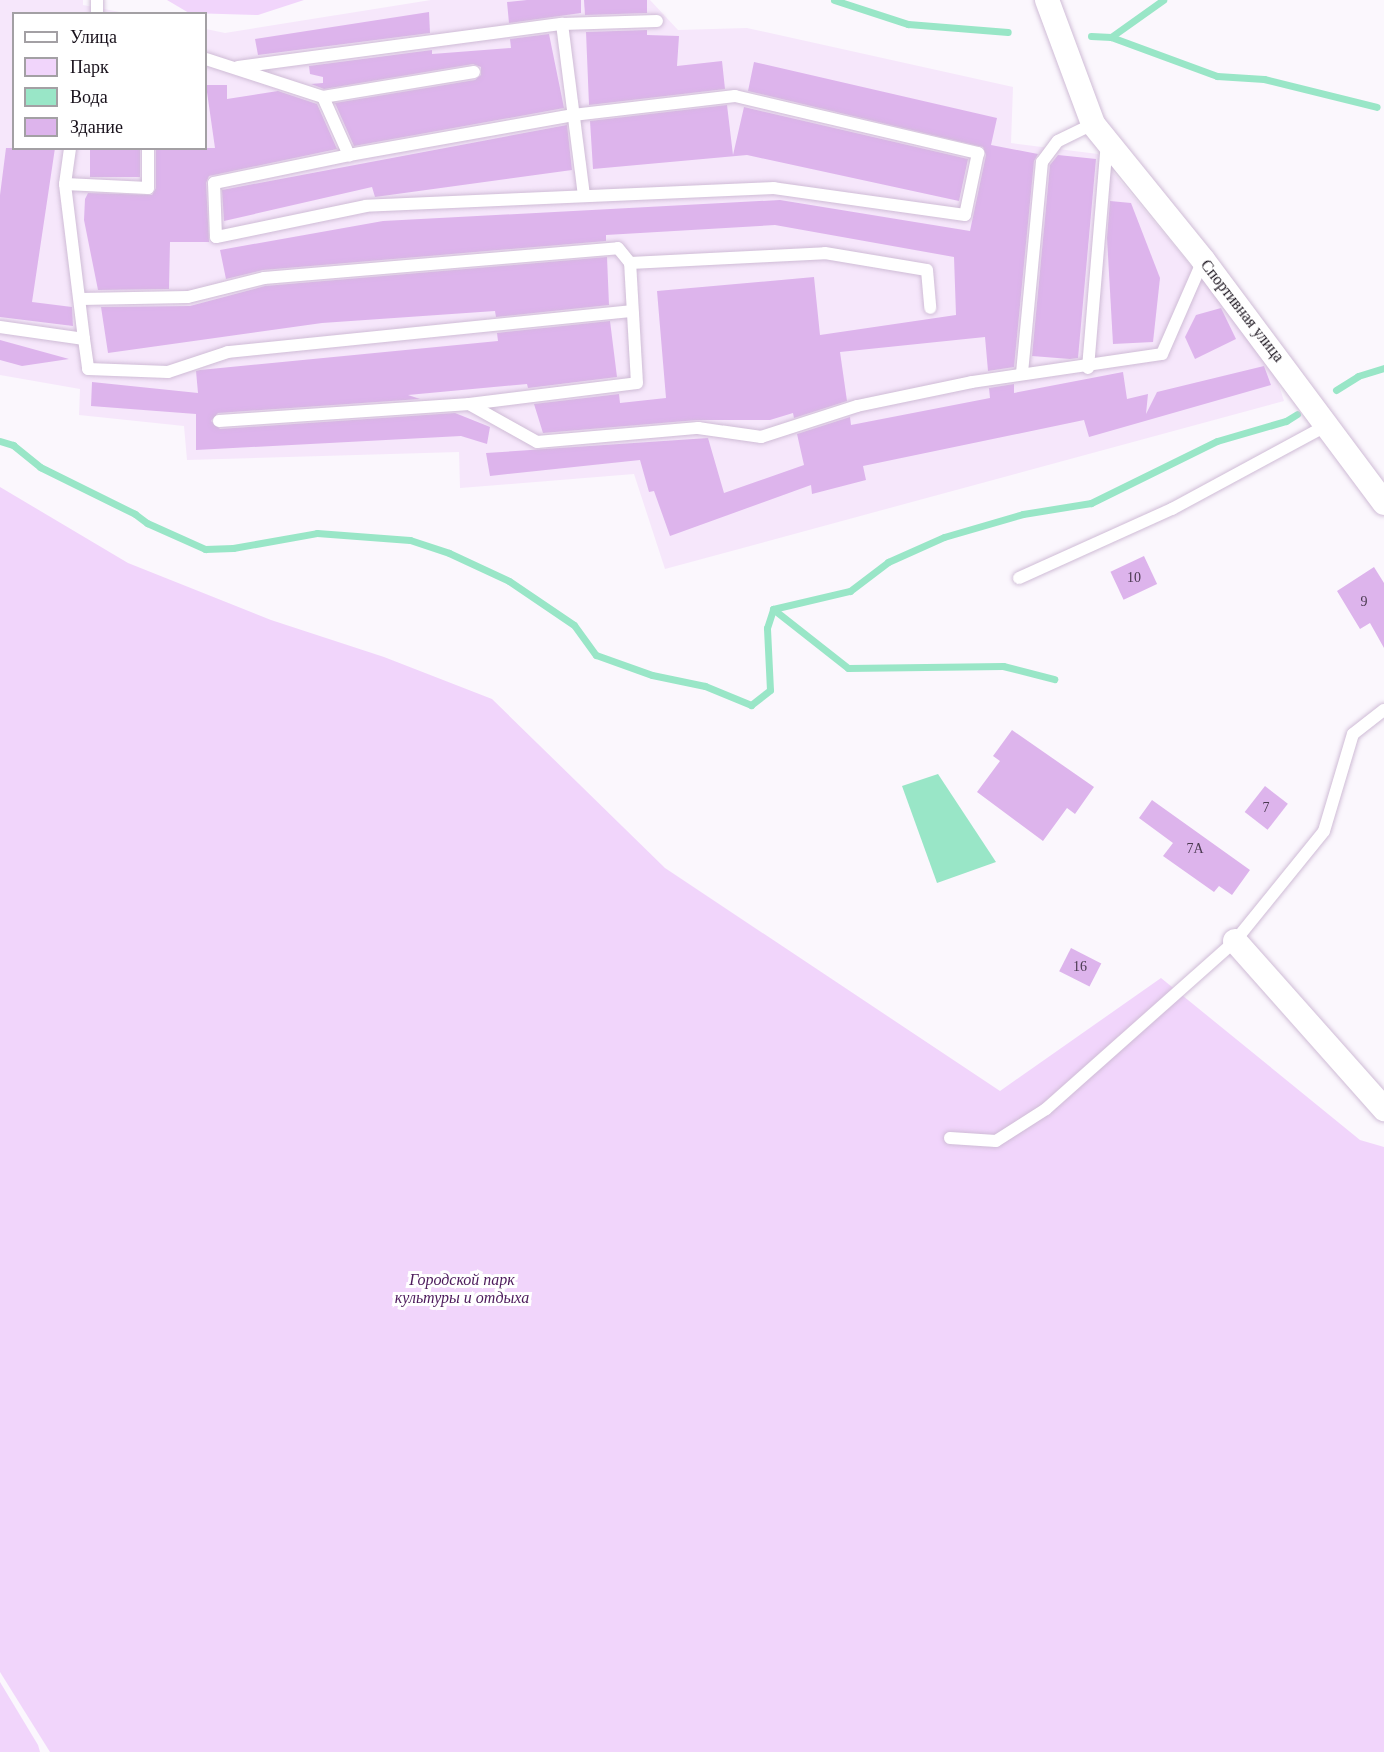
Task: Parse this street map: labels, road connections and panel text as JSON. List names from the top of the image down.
{
  "streets": {
    "street": ["Спортивная улица"]
  },
  "parks": ["Городской парк культуры и отдыха"],
  "house_numbers": [
    "10",
    "9",
    "7",
    "7А",
    "16"
  ],
  "legend": [
    "Улица",
    "Парк",
    "Вода",
    "Здание"
  ]
}
